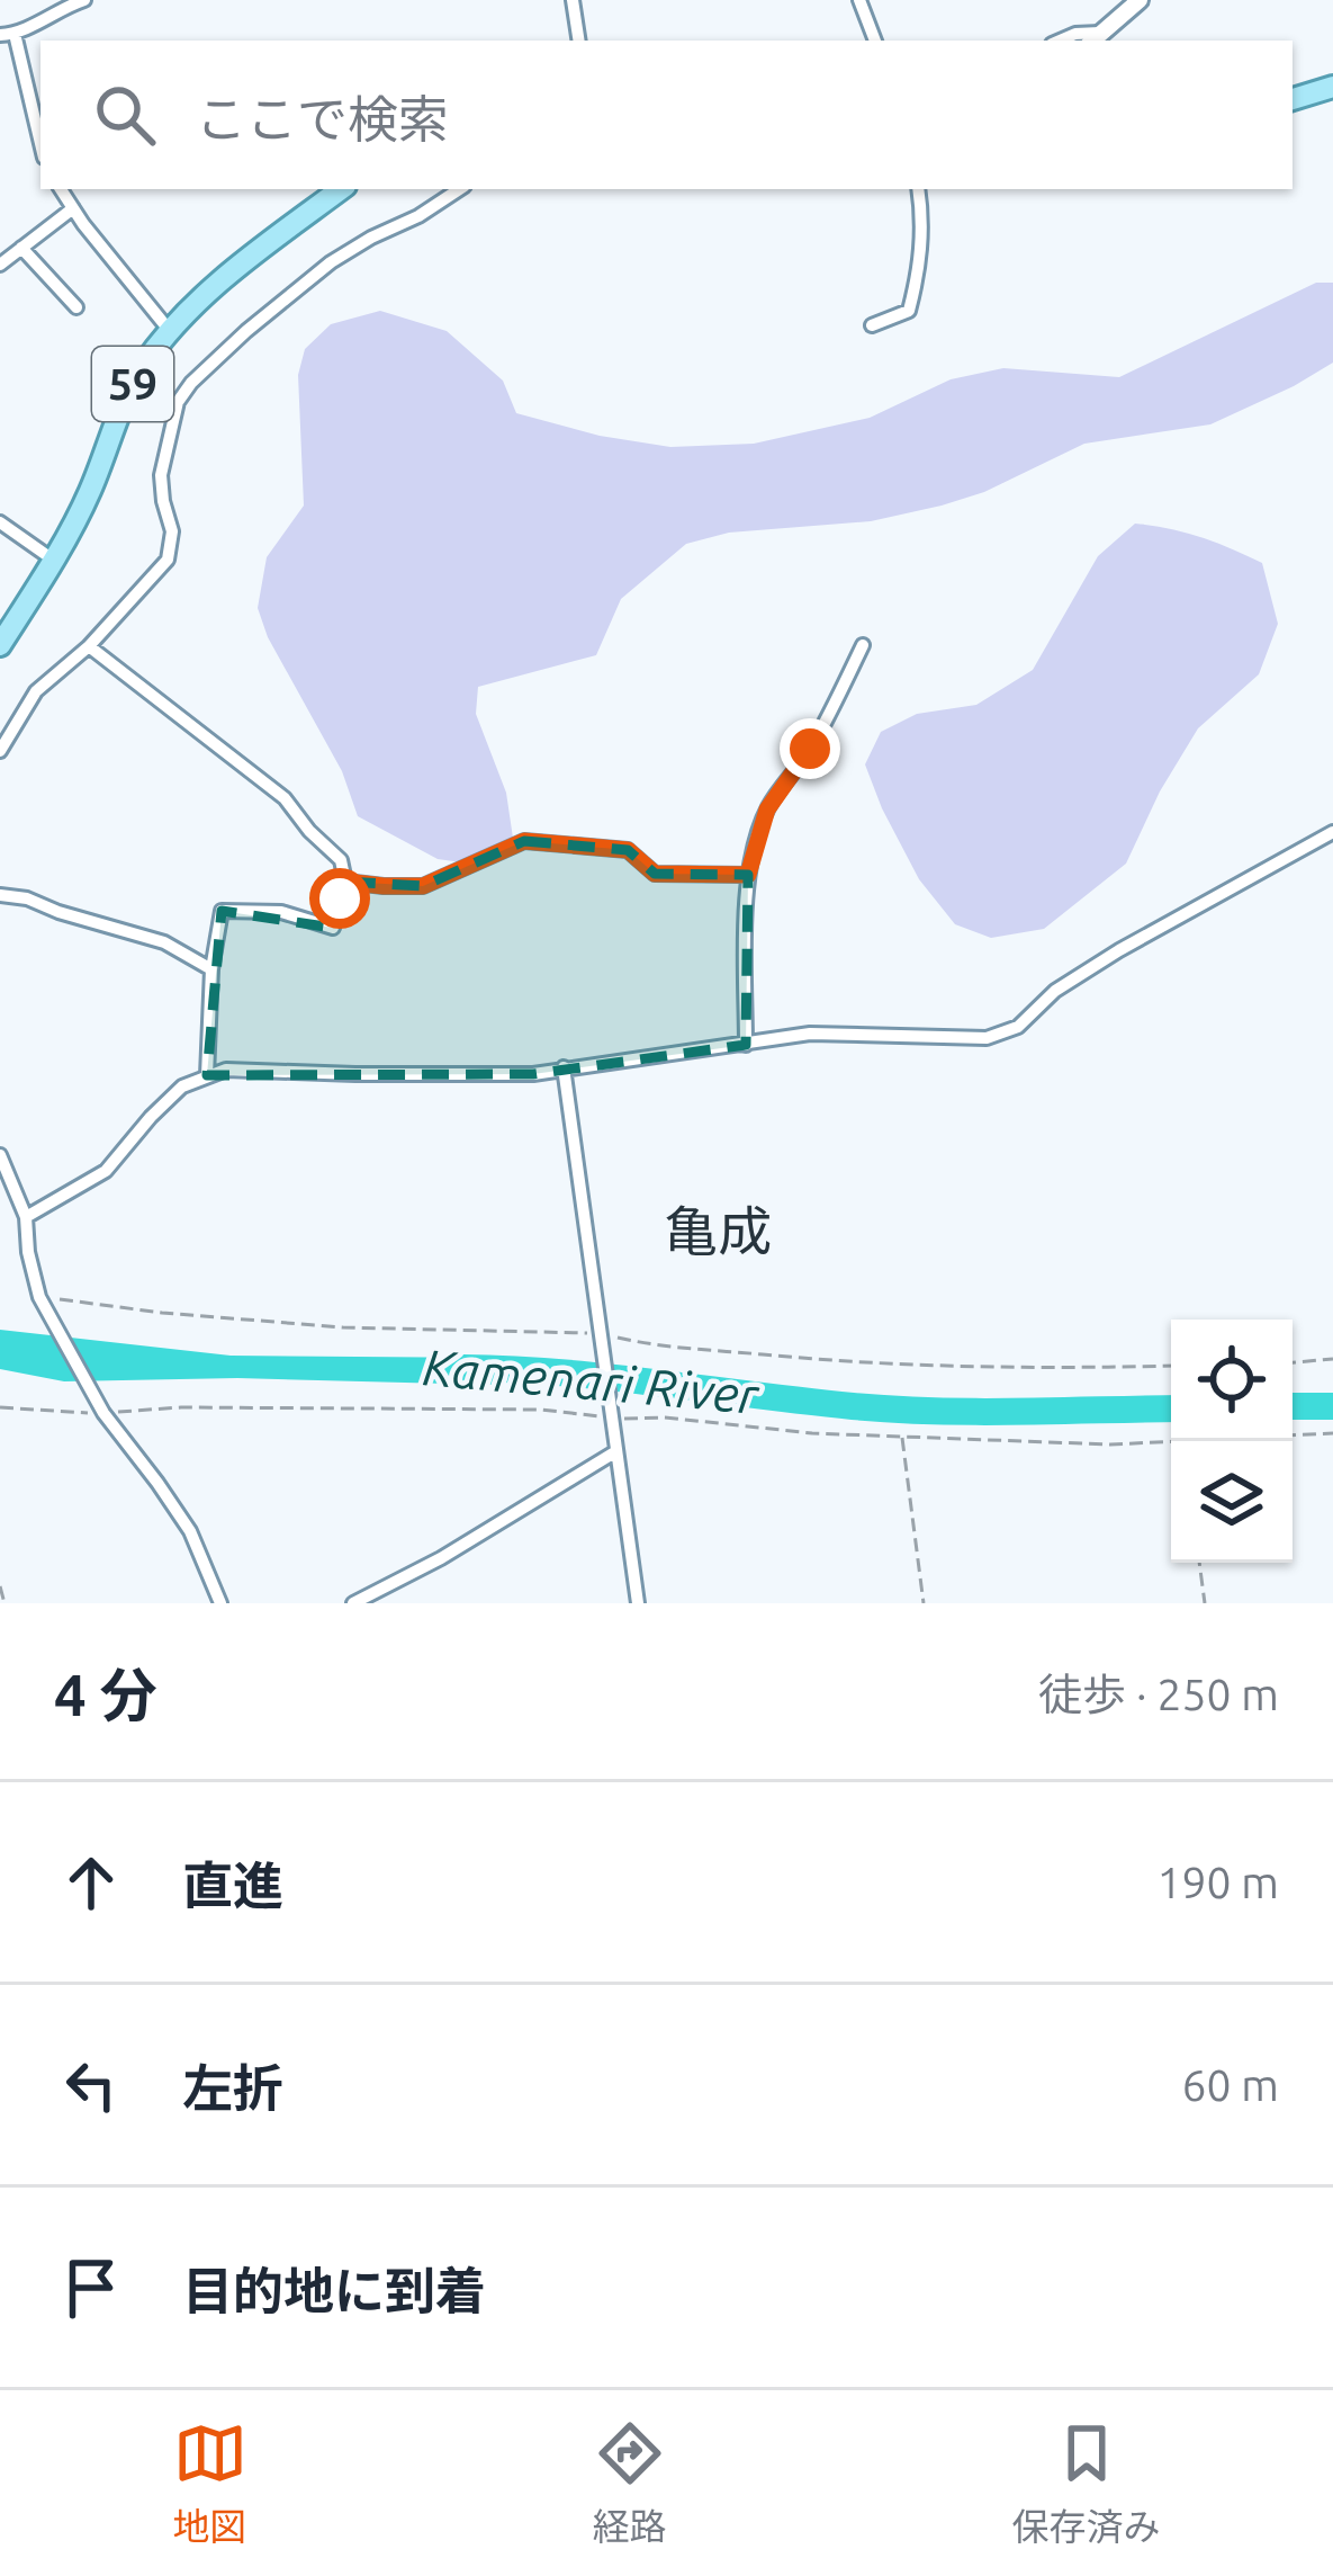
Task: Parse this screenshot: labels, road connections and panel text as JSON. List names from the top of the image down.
{
  "streets": {
    "main road": ["59"]
  },
  "districts": ["亀成"],
  "water": ["Kamenari River"],
  "page": {
    "search": "ここで検索",
    "heading": ["4 分", "徒歩 · 250 m"],
    "list": [
      ["直進", "190 m"],
      ["左折", "60 m"],
      "目的地に到着"
    ],
    "nav": ["地図", "経路", "保存済み"]
  }
}
